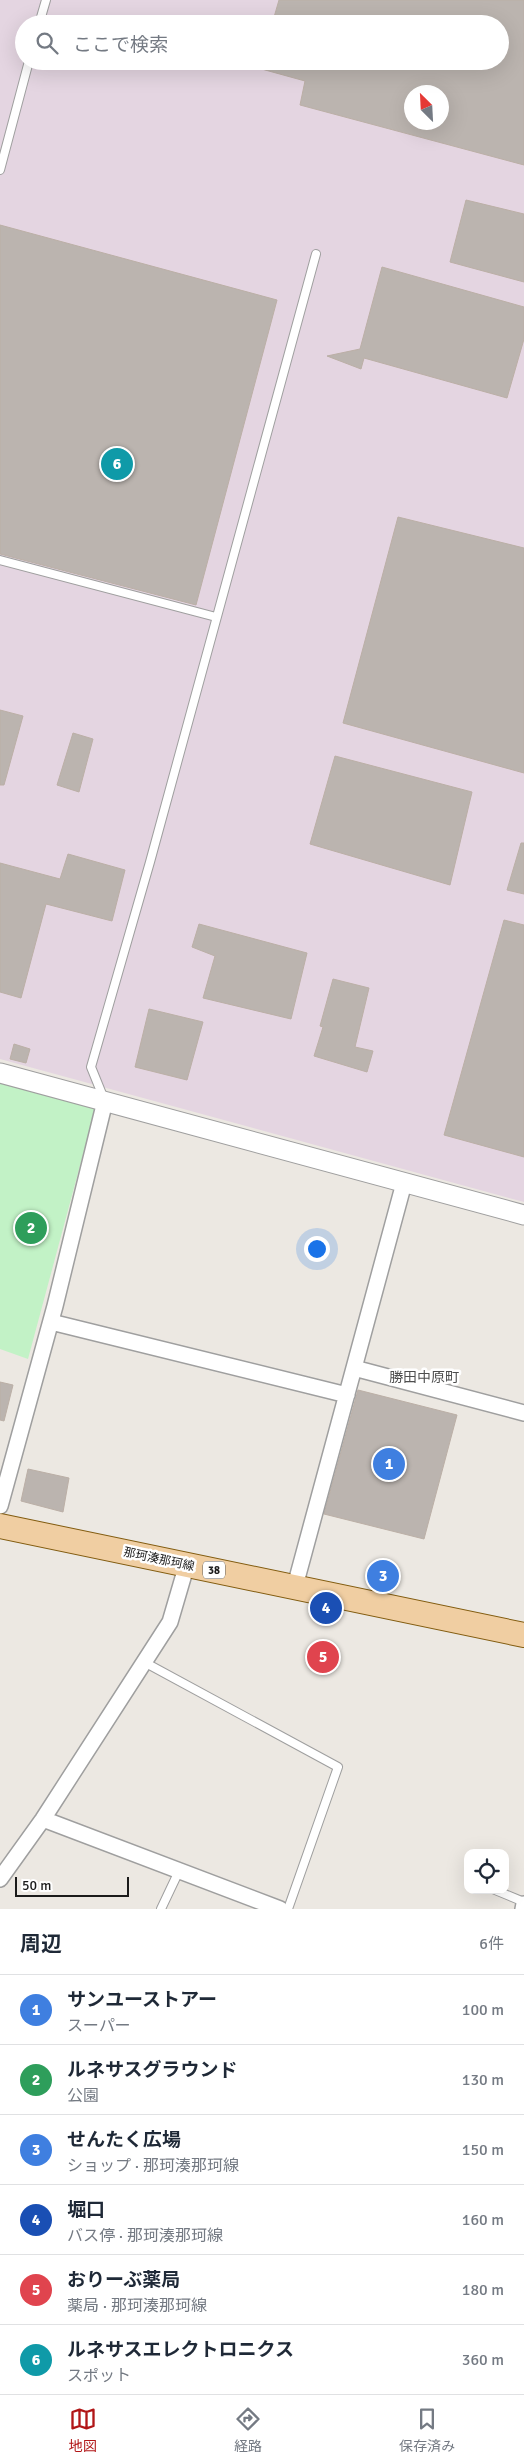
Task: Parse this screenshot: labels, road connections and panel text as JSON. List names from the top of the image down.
{
  "streets": {
    "main road": ["那珂湊那珂線", "38"]
  },
  "districts": ["勝田中原町"],
  "scale_bar": "50 m",
  "north": "top left",
  "page": {
    "search": "ここで検索",
    "pins": [
      "6",
      "2",
      "1",
      "3",
      "4",
      "5"
    ],
    "scale": "50 m",
    "heading": ["周辺", "6件"],
    "list": [
      {
        "mark": "1",
        "name": "サンユーストアー",
        "note": "スーパー",
        "value": "100 m"
      },
      {
        "mark": "2",
        "name": "ルネサスグラウンド",
        "note": "公園",
        "value": "130 m"
      },
      {
        "mark": "3",
        "name": "せんたく広場",
        "note": "ショップ · 那珂湊那珂線",
        "value": "150 m"
      },
      {
        "mark": "4",
        "name": "堀口",
        "note": "バス停 · 那珂湊那珂線",
        "value": "160 m"
      },
      {
        "mark": "5",
        "name": "おりーぶ薬局",
        "note": "薬局 · 那珂湊那珂線",
        "value": "180 m"
      },
      {
        "mark": "6",
        "name": "ルネサスエレクトロニクス",
        "note": "スポット",
        "value": "360 m"
      }
    ],
    "nav": ["地図", "経路", "保存済み"]
  }
}
